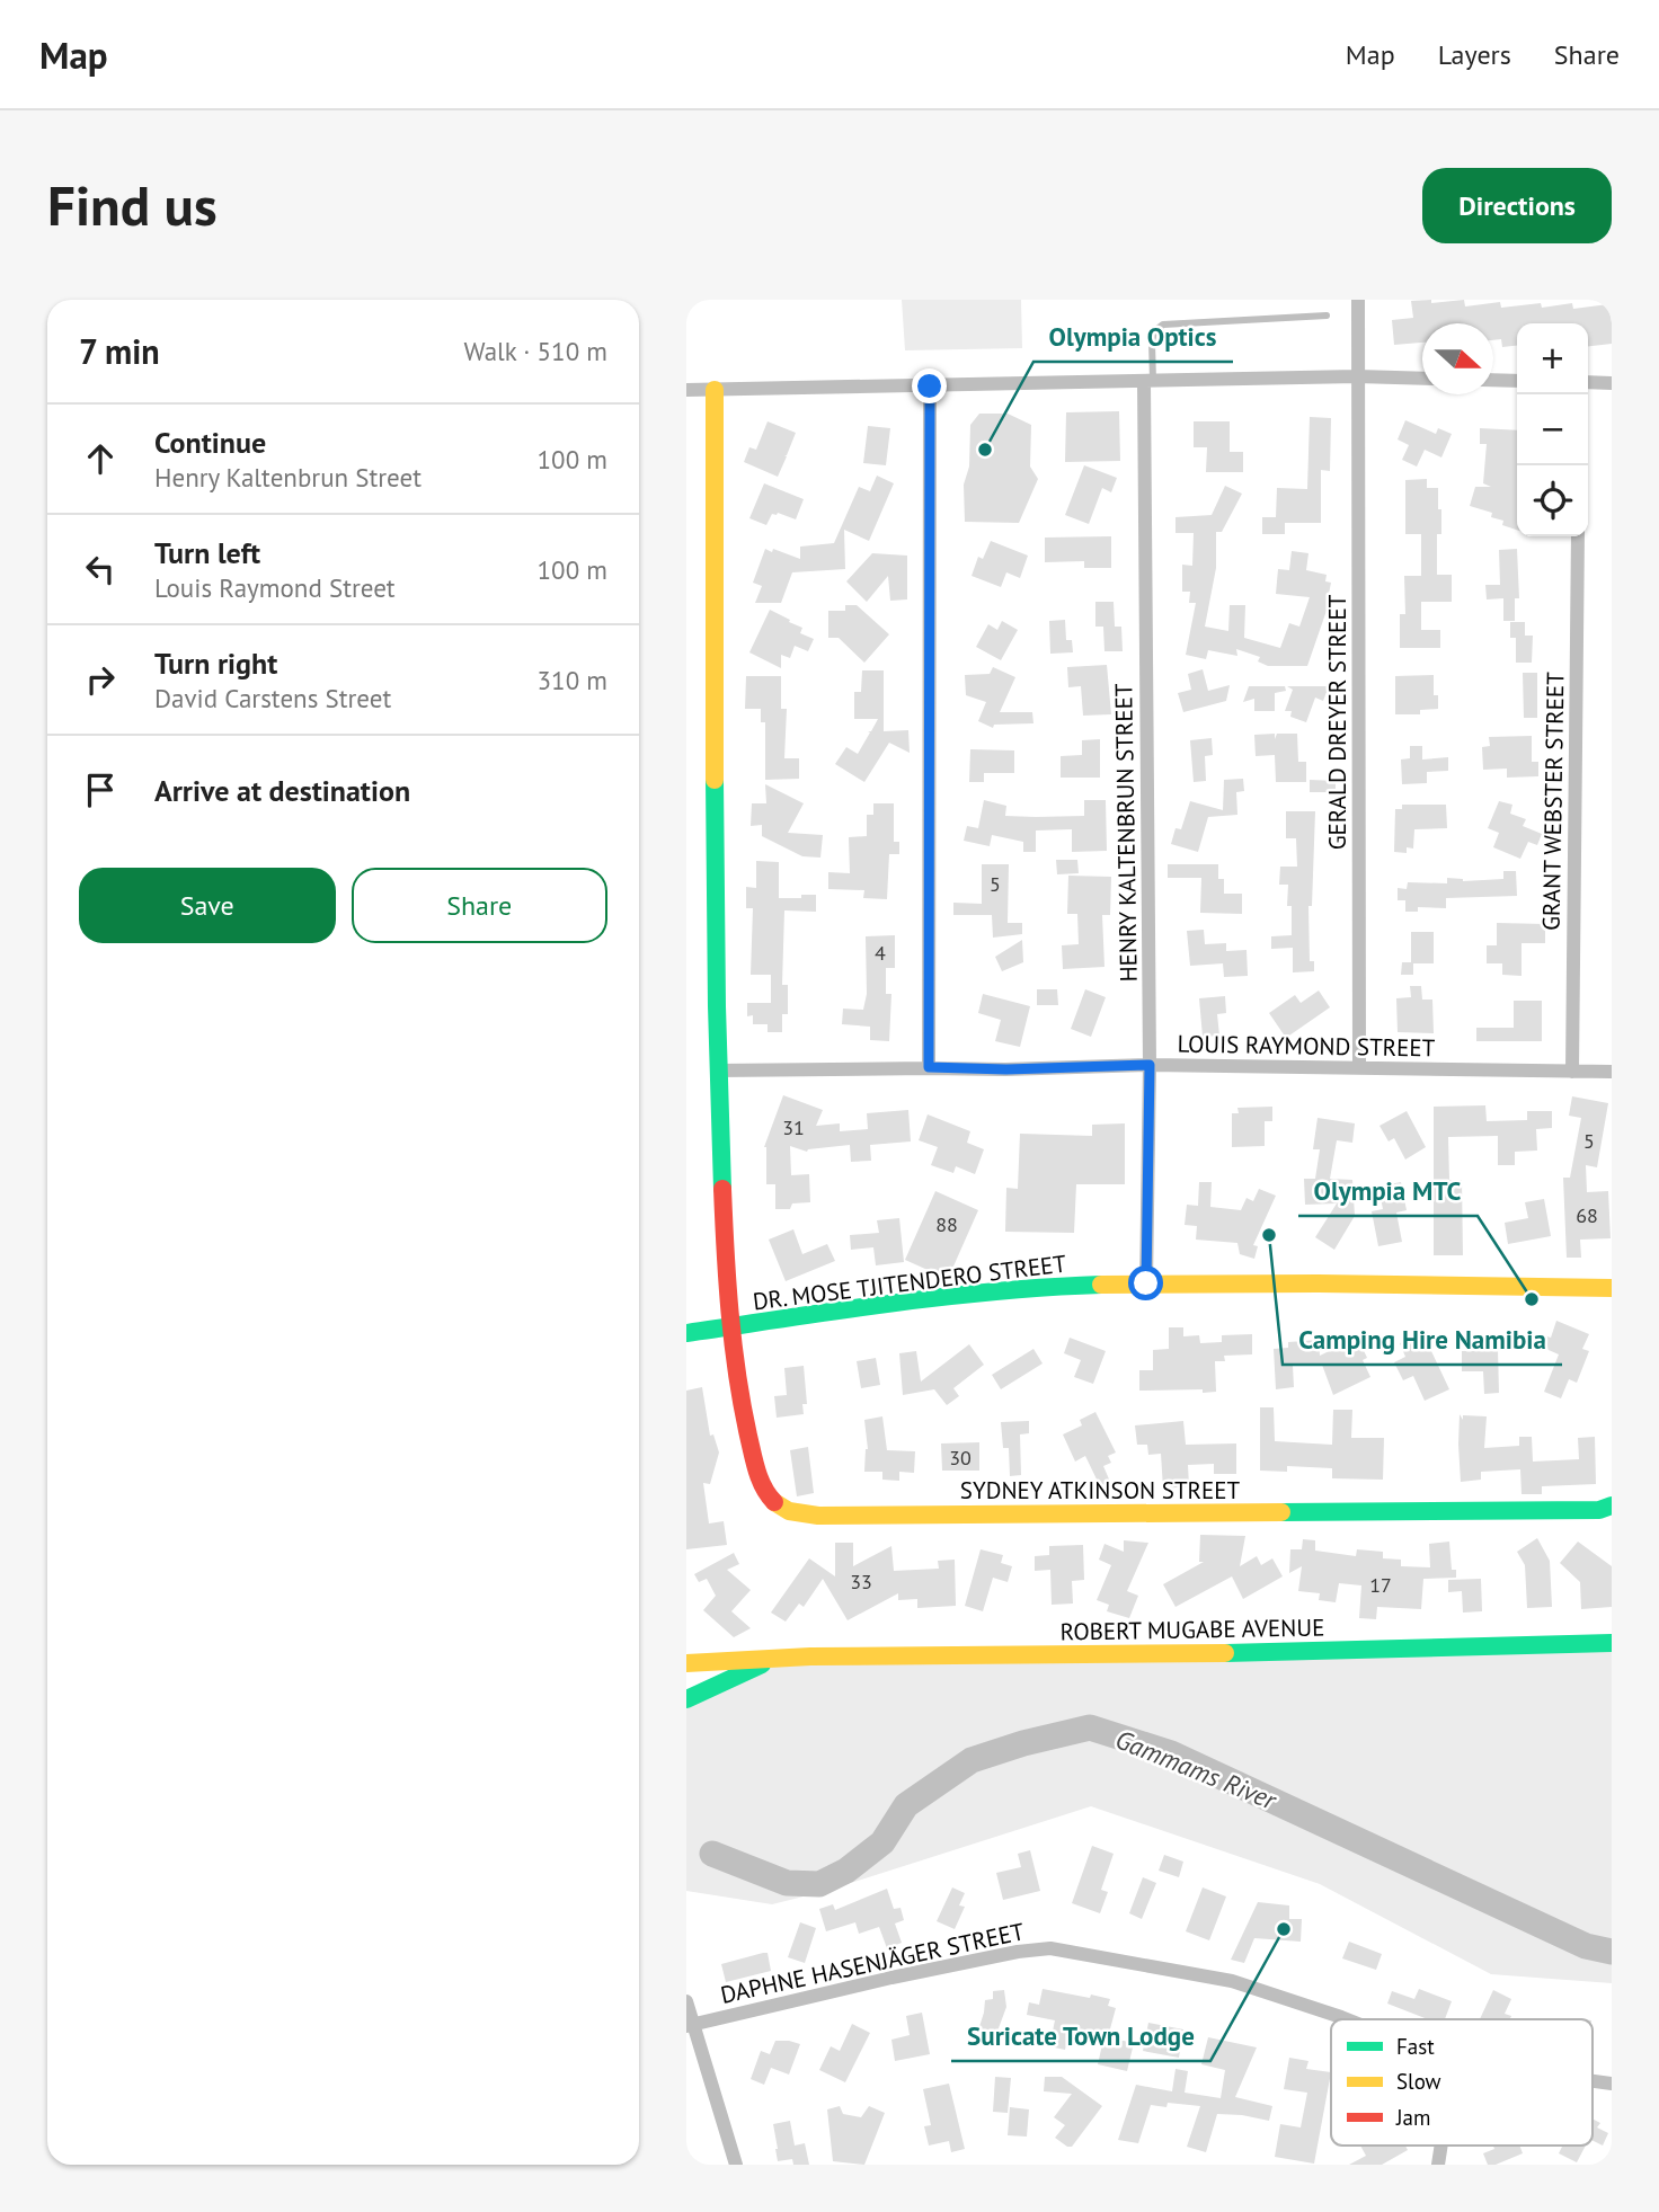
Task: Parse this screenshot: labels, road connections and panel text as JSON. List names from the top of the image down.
{
  "streets": {
    "street": [
      "GERALD DREYER STREET",
      "GRANT WEBSTER STREET",
      "HENRY KALTENBRUN STREET",
      "LOUIS RAYMOND STREET",
      "DR. MOSE TJITENDERO STREET",
      "SYDNEY ATKINSON STREET",
      "ROBERT MUGABE AVENUE",
      "DAPHNE HASENJÄGER STREET"
    ]
  },
  "crossings": [
    ["GERALD DREYER STREET", "LOUIS RAYMOND STREET"],
    ["GRANT WEBSTER STREET", "LOUIS RAYMOND STREET"],
    ["HENRY KALTENBRUN STREET", "LOUIS RAYMOND STREET"],
    ["HENRY KALTENBRUN STREET", "DR. MOSE TJITENDERO STREET"],
    ["LOUIS RAYMOND STREET", "SYDNEY ATKINSON STREET"],
    ["DR. MOSE TJITENDERO STREET", "SYDNEY ATKINSON STREET"]
  ],
  "water": ["Gammams River"],
  "places": [
    "Olympia Optics",
    "Camping Hire Namibia",
    "Olympia MTC",
    "Suricate Town Lodge"
  ],
  "house_numbers": [
    "5",
    "4",
    "31",
    "5",
    "68",
    "88",
    "30",
    "33",
    "17"
  ],
  "legend": ["Fast", "Slow", "Jam"],
  "north": "right",
  "page": {
    "header": "Map",
    "nav": ["Map", "Layers", "Share"],
    "buttons": [
      "Directions",
      ["Save", "Share"]
    ],
    "title": "Find us",
    "heading": ["7 min", "Walk · 510 m"],
    "map_buttons": ["+", "−"],
    "list": [
      ["Continue", "Henry Kaltenbrun Street", "100 m"],
      ["Turn left", "Louis Raymond Street", "100 m"],
      ["Turn right", "David Carstens Street", "310 m"],
      "Arrive at destination"
    ]
  }
}
